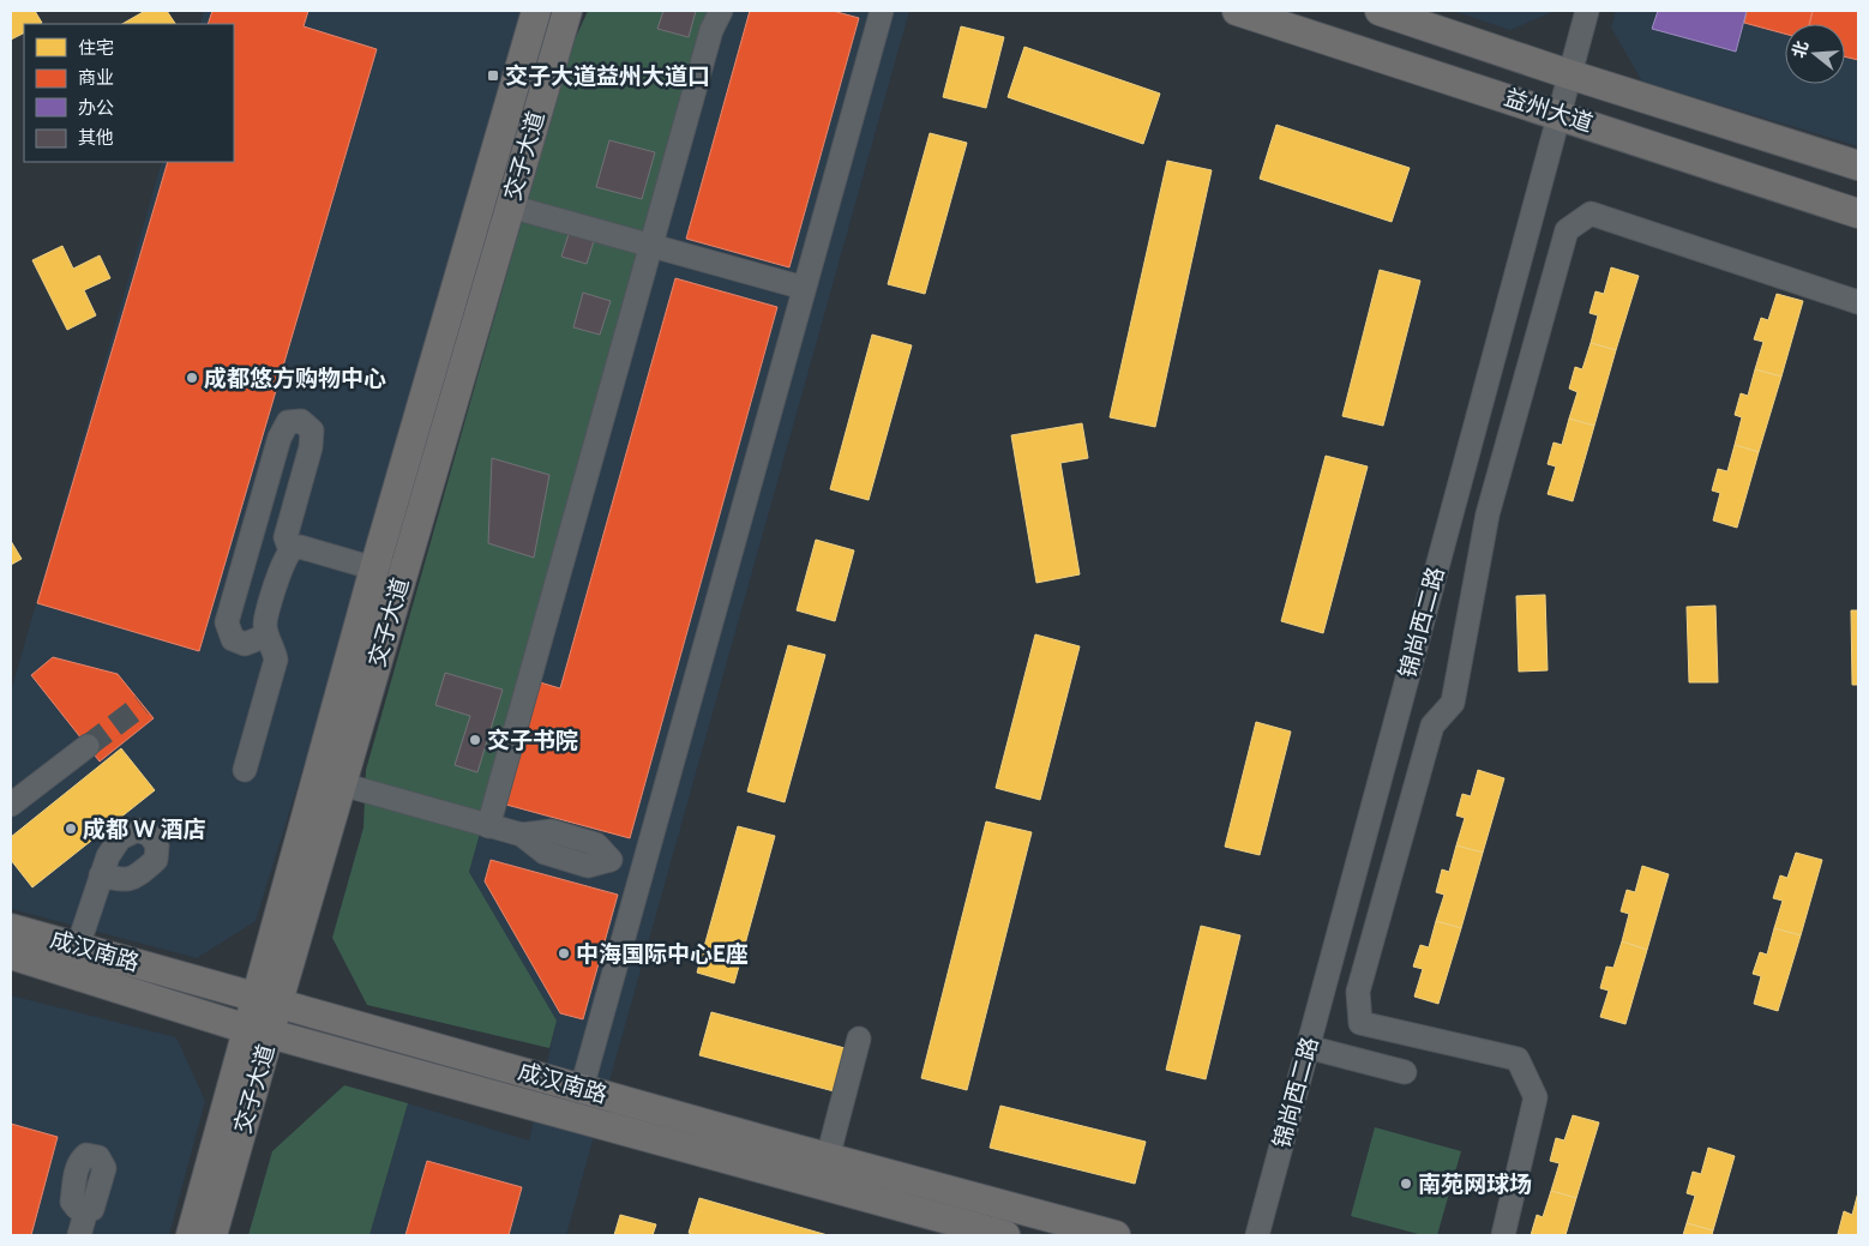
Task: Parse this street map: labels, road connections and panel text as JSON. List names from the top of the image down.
{
  "streets": {
    "main road": ["益州大道", "交子大道", "成汉南路"],
    "street": ["锦尚西二路"]
  },
  "crossings": [
    ["益州大道", "锦尚西二路"],
    ["交子大道", "成汉南路"]
  ],
  "places": {
    "transit": ["交子大道益州大道口"],
    "other": [
      "成都悠方购物中心",
      "交子书院",
      "成都 W 酒店",
      "中海国际中心E座",
      "南苑网球场"
    ]
  },
  "legend": [
    "住宅",
    "商业",
    "办公",
    "其他"
  ],
  "north": "left"
}
